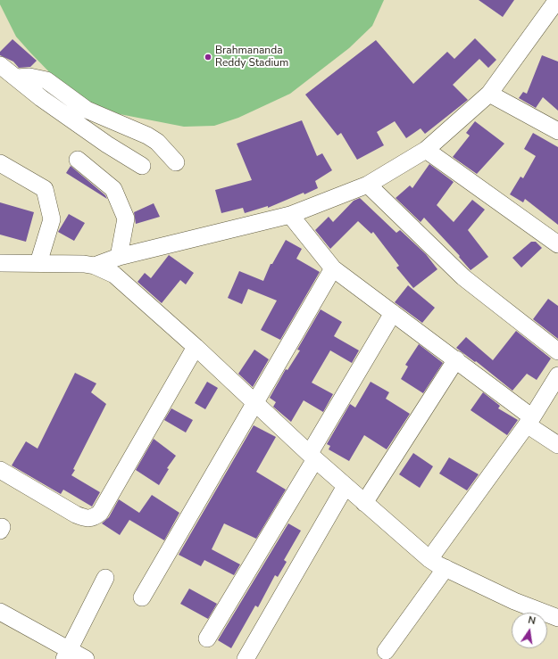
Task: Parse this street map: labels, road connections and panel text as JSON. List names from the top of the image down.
{
  "places": ["Brahmananda Reddy Stadium"],
  "north": "top"
}
